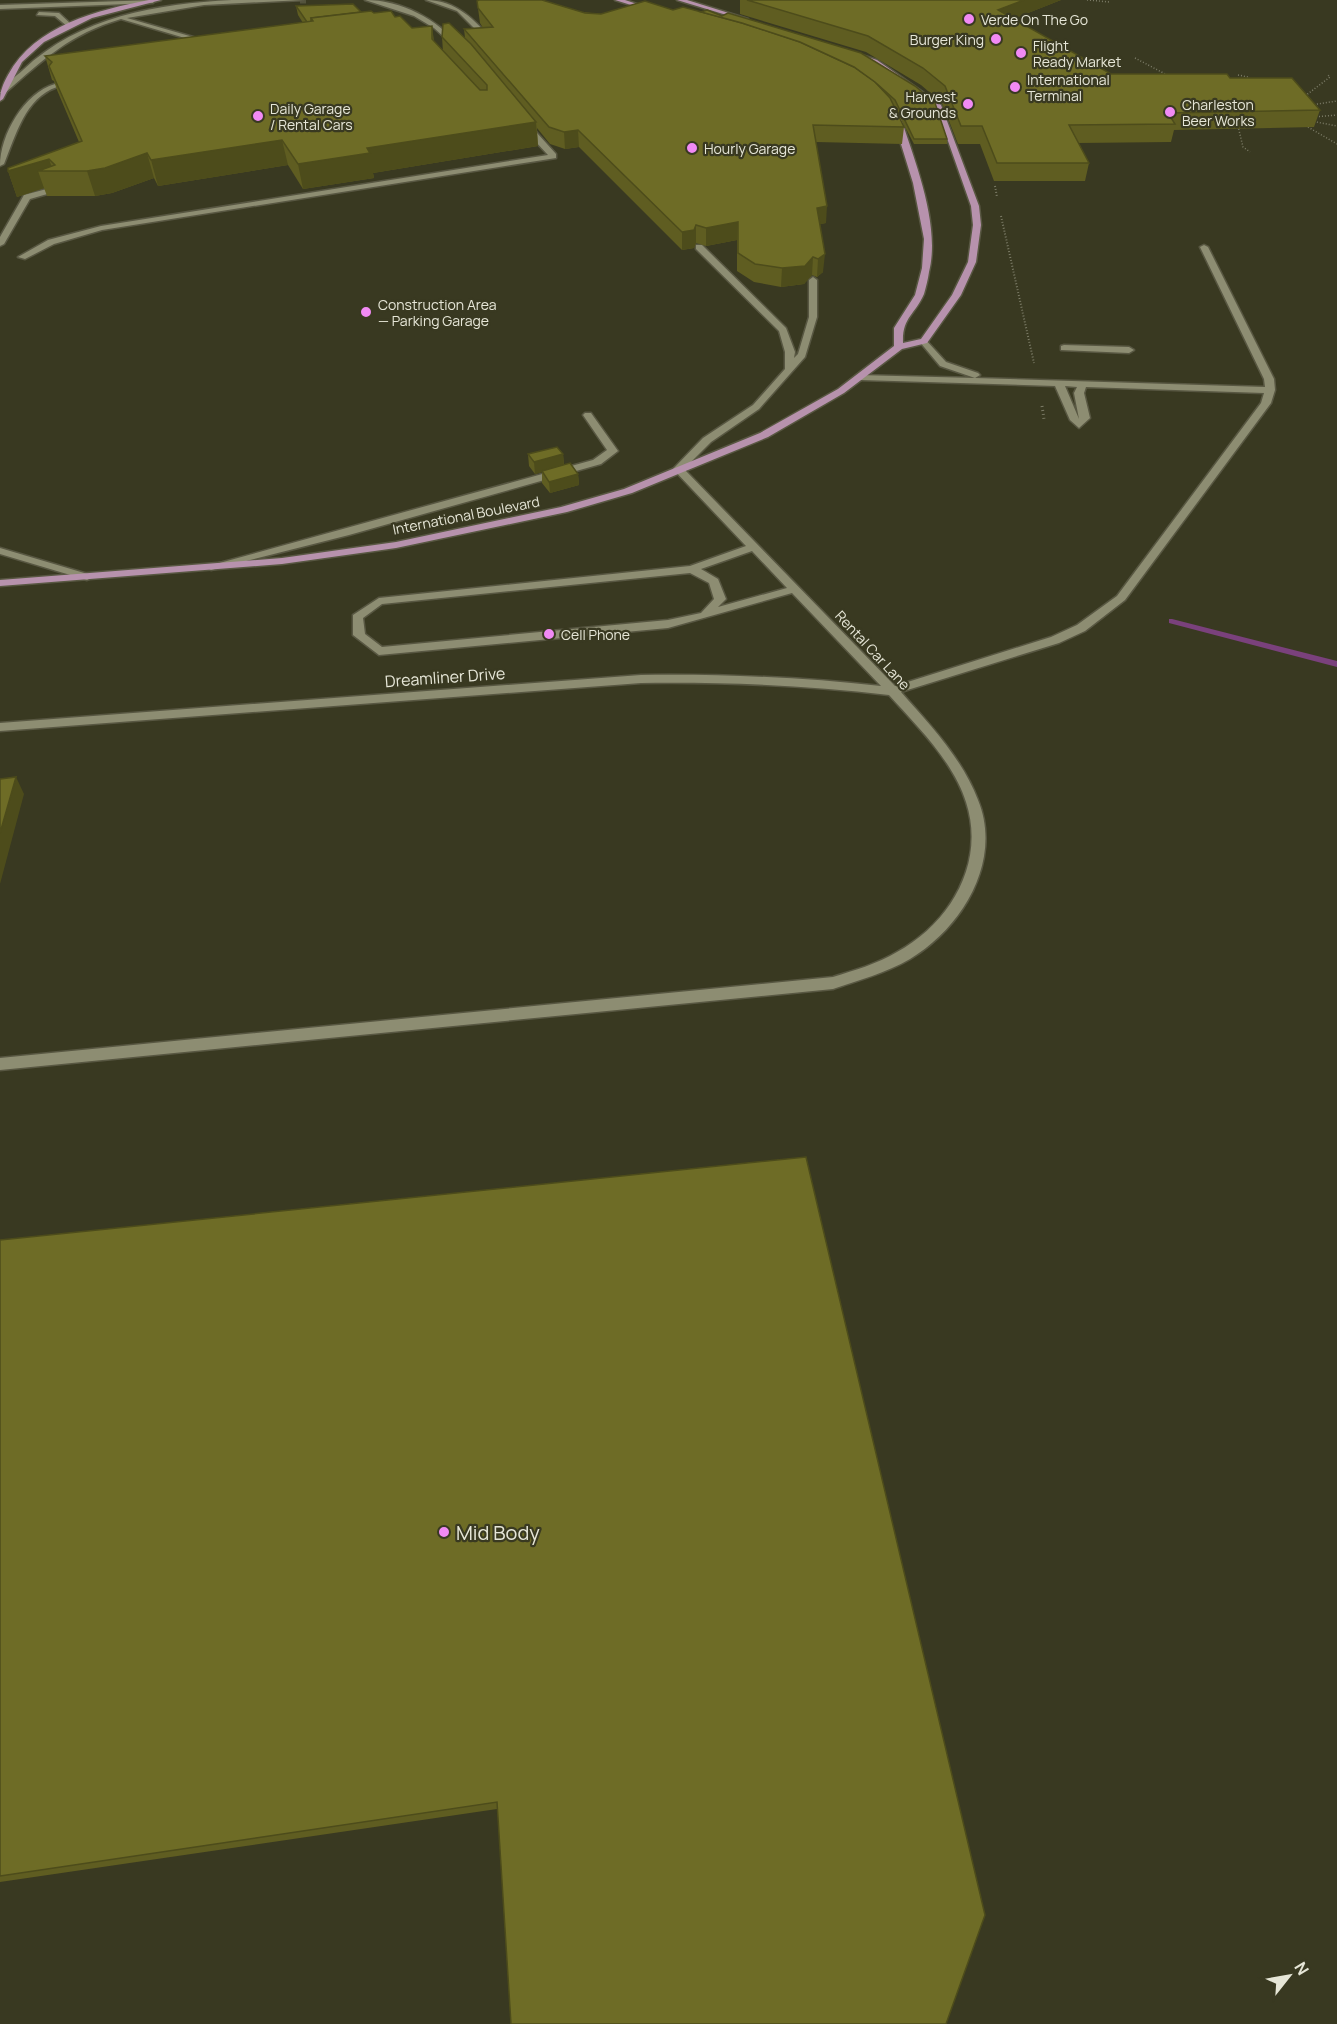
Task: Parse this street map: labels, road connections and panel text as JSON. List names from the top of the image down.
{
  "streets": {
    "main road": ["International Boulevard"],
    "street": ["Rental Car Lane", "Dreamliner Drive"]
  },
  "crossings": [
    ["International Boulevard", "Rental Car Lane"],
    ["Rental Car Lane", "Dreamliner Drive"]
  ],
  "places": [
    "Verde On The Go",
    "Burger King",
    "Flight Ready Market",
    "International Terminal",
    "Harvest & Grounds",
    "Charleston Beer Works",
    "Daily Garage / Rental Cars",
    "Hourly Garage",
    "Construction Area — Parking Garage",
    "Cell Phone",
    "Mid Body"
  ],
  "north": "top right"
}
